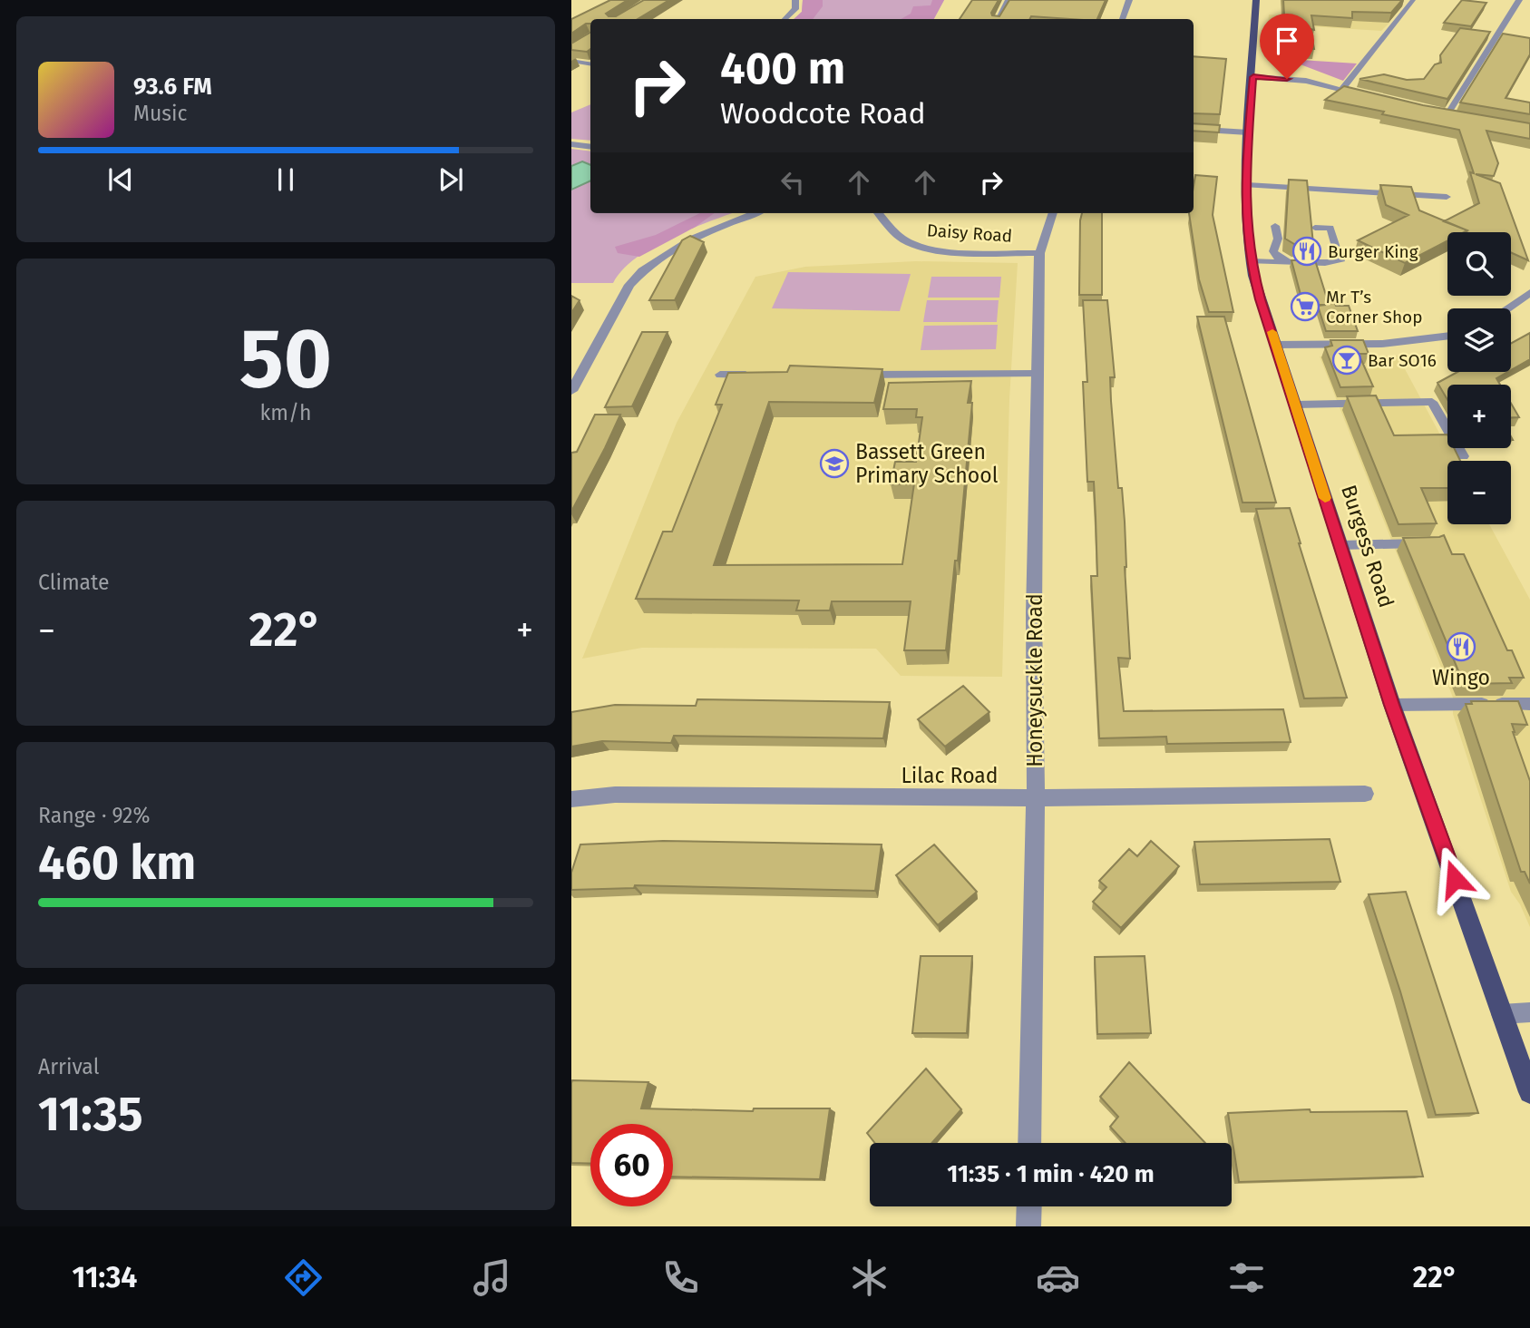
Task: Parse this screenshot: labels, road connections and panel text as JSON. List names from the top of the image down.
{
  "streets": {
    "main road": ["Burgess Road"],
    "street": ["Daisy Road", "Honeysuckle Road", "Lilac Road"]
  },
  "crossings": [
    ["Daisy Road", "Honeysuckle Road"],
    ["Honeysuckle Road", "Lilac Road"]
  ],
  "places": {
    "restaurant": ["Burger King", "Wingo"],
    "supermarket": ["Mr T’s Corner Shop"],
    "bar": ["Bar SO16"],
    "school or university": ["Bassett Green Primary School"]
  },
  "page": {
    "turn": ["400 m", "Woodcote Road"],
    "song": ["93.6 FM", "Music"],
    "map_buttons": ["+", "−"],
    "tile": [
      ["50", "km/h"],
      "Climate",
      ["Range · 92%", "460 km"],
      ["Arrival", "11:35"]
    ],
    "heat": ["−", "22°", "+"],
    "limit": "60",
    "trip": "11:35 · 1 min · 420 m",
    "tabs": ["11:34", "22°"]
  }
}
